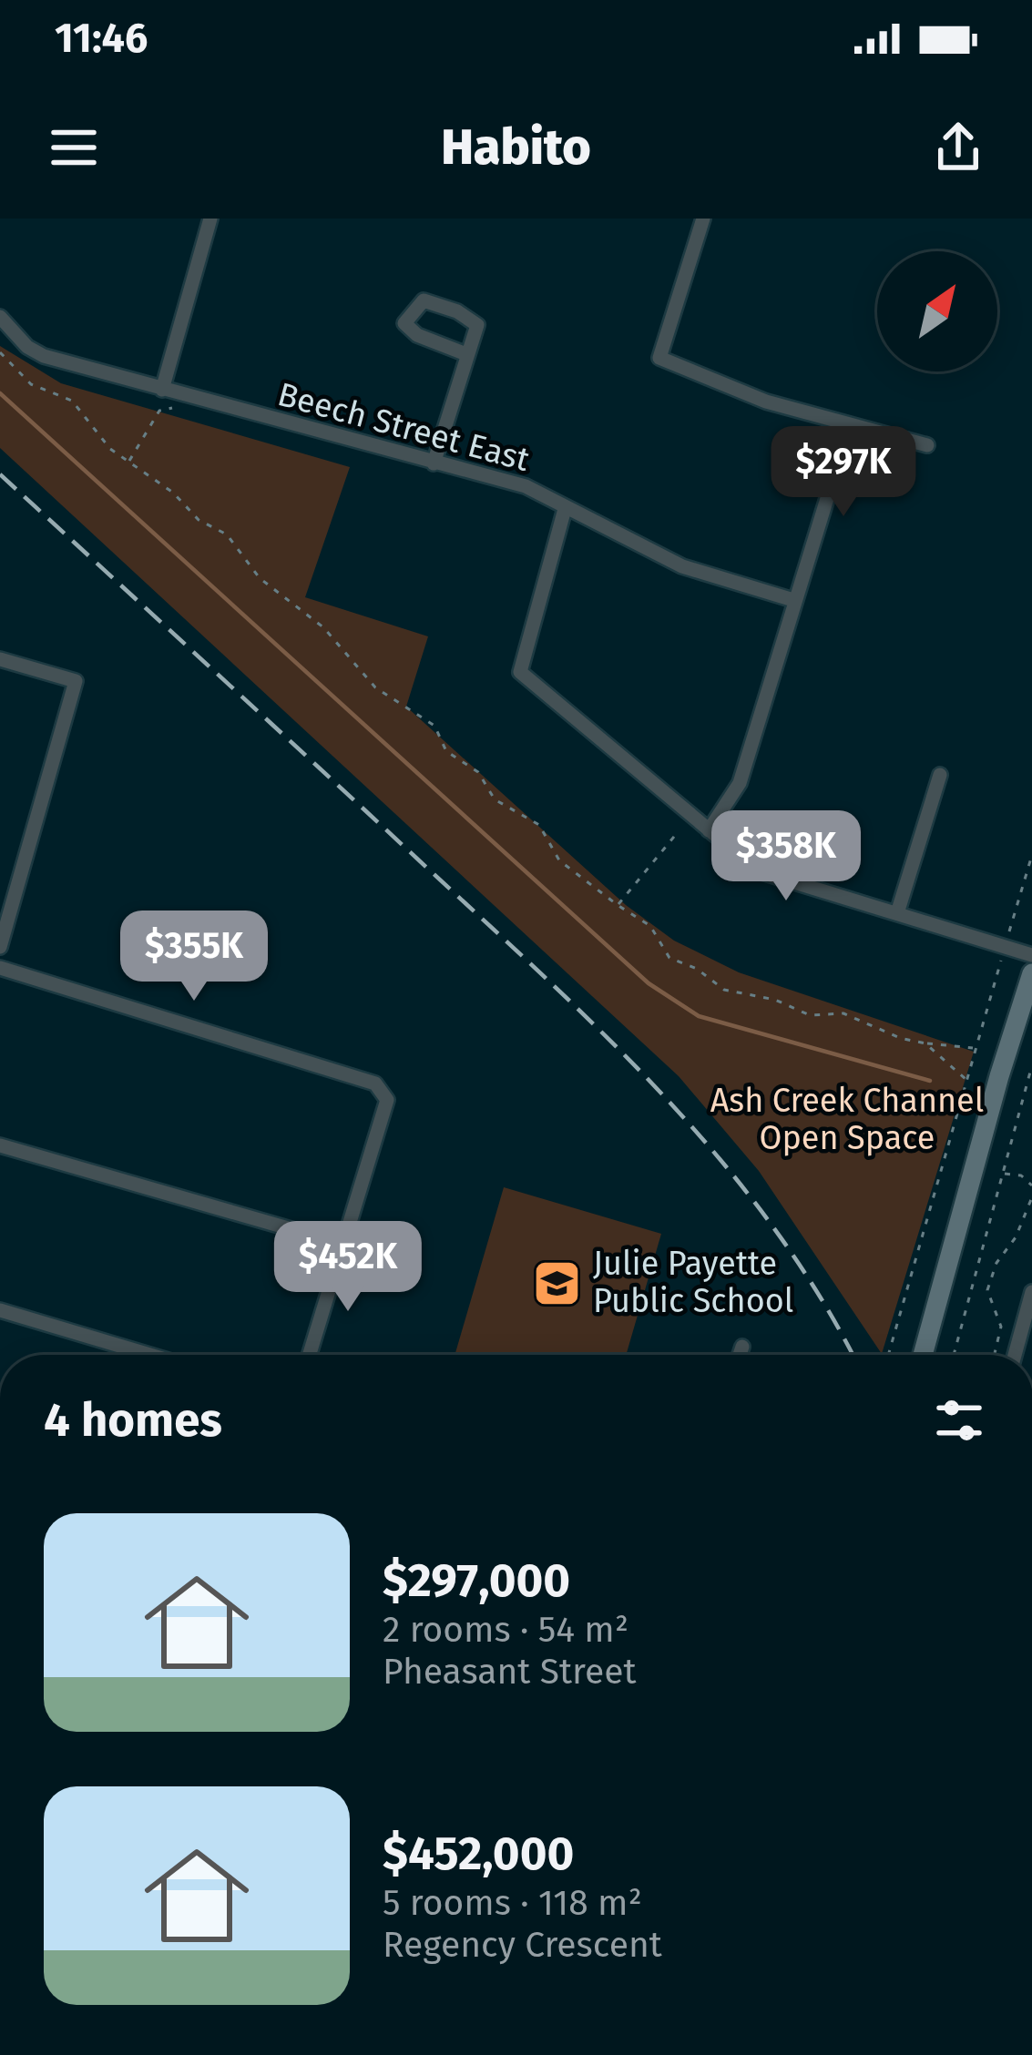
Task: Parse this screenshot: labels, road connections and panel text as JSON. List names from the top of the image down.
{
  "streets": {
    "street": ["Beech Street East"]
  },
  "parks": ["Ash Creek Channel Open Space"],
  "places": {
    "school or university": ["Julie Payette Public School"]
  },
  "north": "top right",
  "page": {
    "status": "11:46",
    "header": "Habito",
    "price": [
      "$297K",
      "$358K",
      "$355K",
      "$452K"
    ],
    "heading": "4 homes",
    "list": [
      {
        "name": "$297,000",
        "note": "2 rooms · 54 m² · Pheasant Street"
      },
      {
        "name": "$452,000",
        "note": "5 rooms · 118 m² · Regency Crescent"
      }
    ]
  }
}
